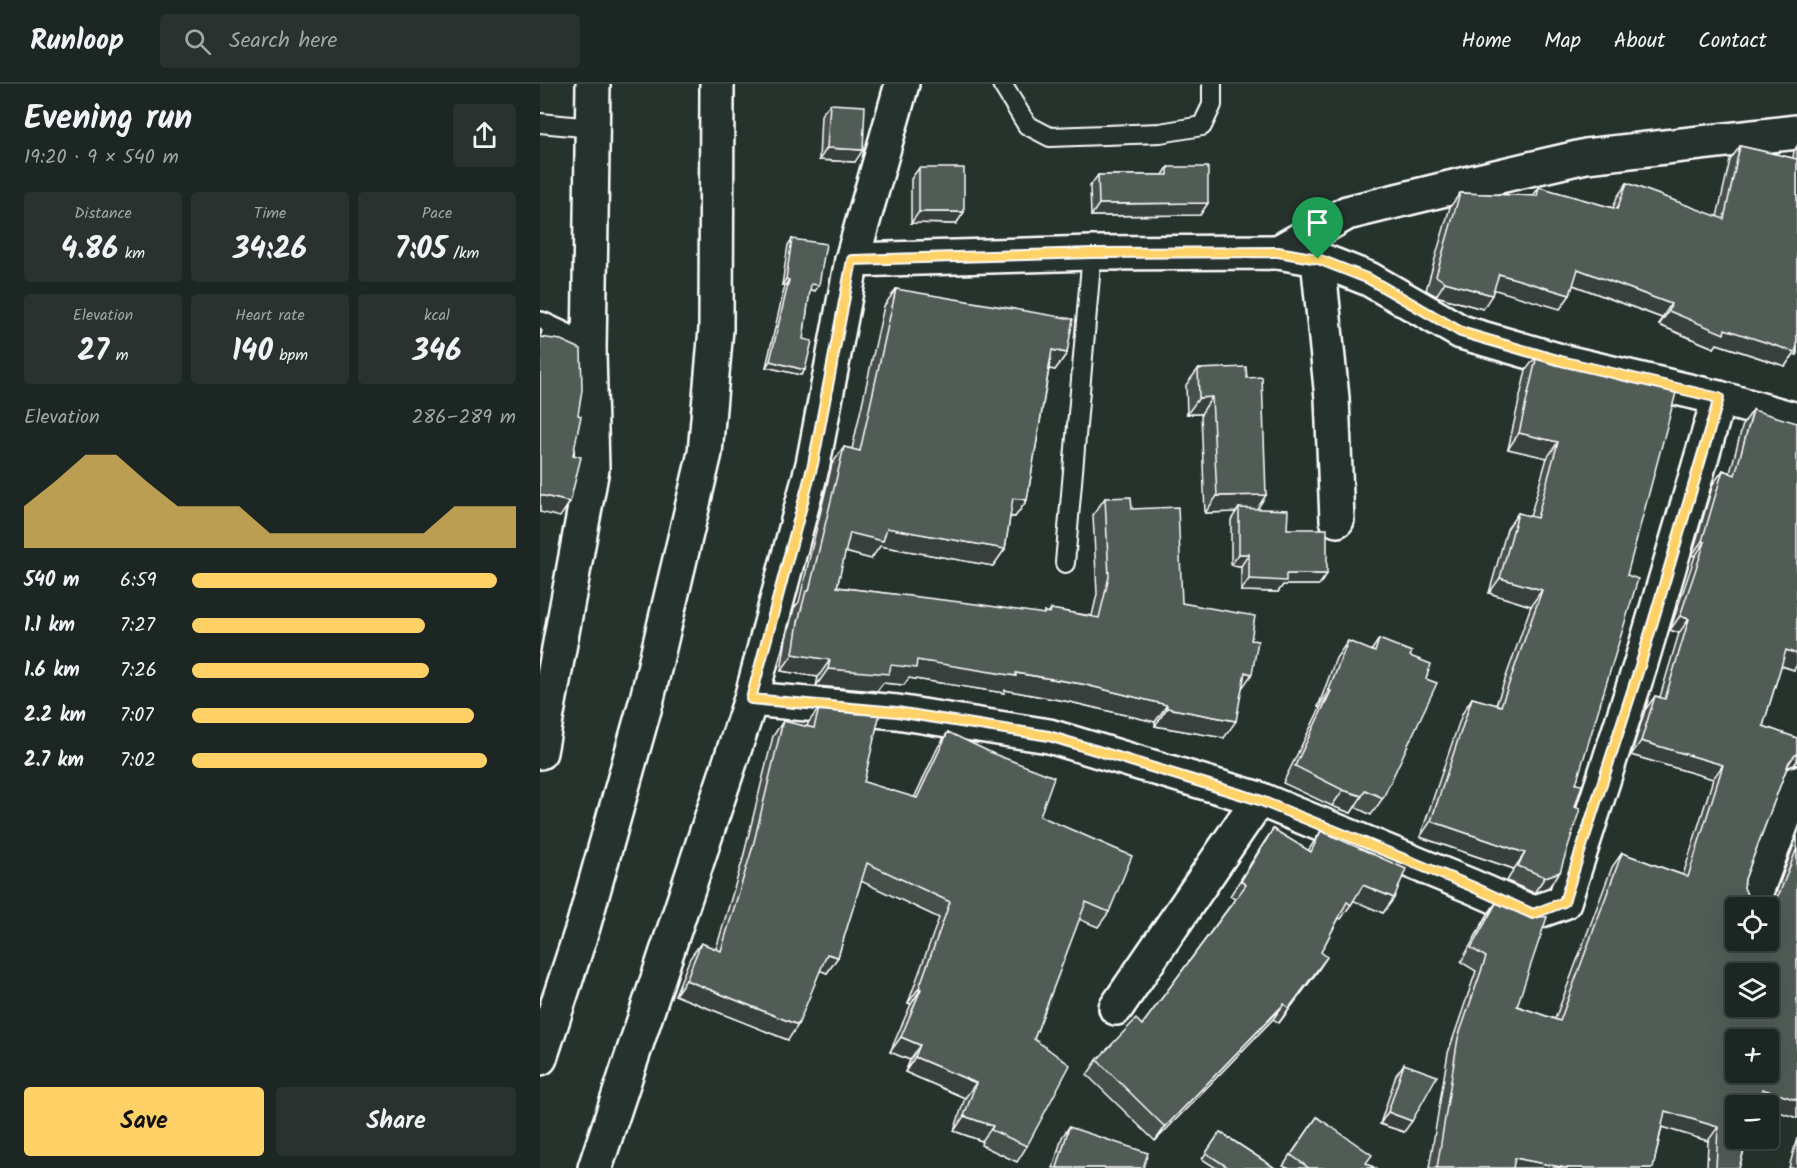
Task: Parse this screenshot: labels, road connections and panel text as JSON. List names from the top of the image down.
{
  "page": {
    "header": "Runloop",
    "search": "Search here",
    "nav": [
      "Home",
      "Map",
      "About",
      "Contact"
    ],
    "heading": ["Evening run", "19:20 · 9 × 540 m"],
    "stats": [
      ["Distance", "4.86 km"],
      ["Time", "34:26"],
      ["Pace", "7:05 /km"],
      ["Elevation", "27 m"],
      ["Heart rate", "140 bpm"],
      ["kcal", "346"]
    ],
    "chart": ["Elevation", "286–289 m"],
    "list": [
      {
        "name": "540 m",
        "note": "6:59"
      },
      {
        "name": "1.1 km",
        "note": "7:27"
      },
      {
        "name": "1.6 km",
        "note": "7:26"
      },
      {
        "name": "2.2 km",
        "note": "7:07"
      },
      {
        "name": "2.7 km",
        "note": "7:02"
      }
    ],
    "map_buttons": ["+", "−"],
    "buttons": ["Save", "Share"]
  }
}
